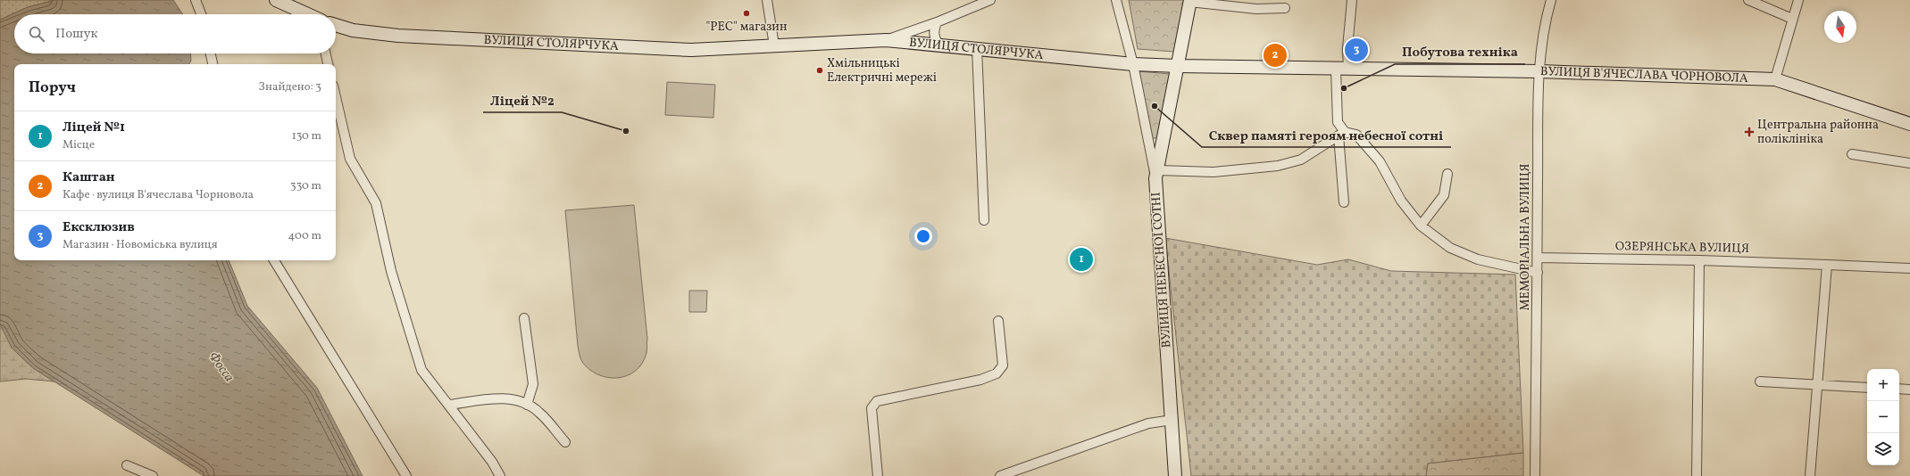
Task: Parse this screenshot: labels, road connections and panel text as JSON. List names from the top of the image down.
{
  "streets": {
    "street": [
      "ВУЛИЦЯ СТОЛЯРЧУКА",
      "ВУЛИЦЯ В'ЯЧЕСЛАВА ЧОРНОВОЛА",
      "МЕМОРІАЛЬНА ВУЛИЦЯ",
      "ОЗЕРЯНСЬКА ВУЛИЦЯ",
      "ВУЛИЦЯ НЕБЕСНОЇ СОТНІ"
    ]
  },
  "crossings": [
    ["ВУЛИЦЯ СТОЛЯРЧУКА", "ВУЛИЦЯ В'ЯЧЕСЛАВА ЧОРНОВОЛА"],
    ["ВУЛИЦЯ СТОЛЯРЧУКА", "ВУЛИЦЯ НЕБЕСНОЇ СОТНІ"],
    ["ВУЛИЦЯ В'ЯЧЕСЛАВА ЧОРНОВОЛА", "МЕМОРІАЛЬНА ВУЛИЦЯ"],
    ["ВУЛИЦЯ В'ЯЧЕСЛАВА ЧОРНОВОЛА", "ВУЛИЦЯ НЕБЕСНОЇ СОТНІ"],
    ["МЕМОРІАЛЬНА ВУЛИЦЯ", "ОЗЕРЯНСЬКА ВУЛИЦЯ"]
  ],
  "water": ["Фосса"],
  "places": {
    "other": [
      "\"РЕС\" магазин",
      "Хмільницькі Електричні мережі",
      "Побутова техніка",
      "Сквер памяті героям небесної сотні",
      "Ліцей №2"
    ],
    "health": ["Центральна районна поліклініка"]
  },
  "north": "bottom",
  "page": {
    "search": "Пошук",
    "pins": ["3", "2", "1"],
    "heading": ["Поруч", "Знайдено: 3"],
    "list": [
      {
        "mark": "1",
        "name": "Ліцей №1",
        "note": "Місце",
        "value": "130 m"
      },
      {
        "mark": "2",
        "name": "Каштан",
        "note": "Кафе · вулиця В'ячеслава Чорновола",
        "value": "330 m"
      },
      {
        "mark": "3",
        "name": "Ексклюзив",
        "note": "Магазин · Новоміська вулиця",
        "value": "400 m"
      }
    ],
    "map_buttons": ["+", "−"]
  }
}
